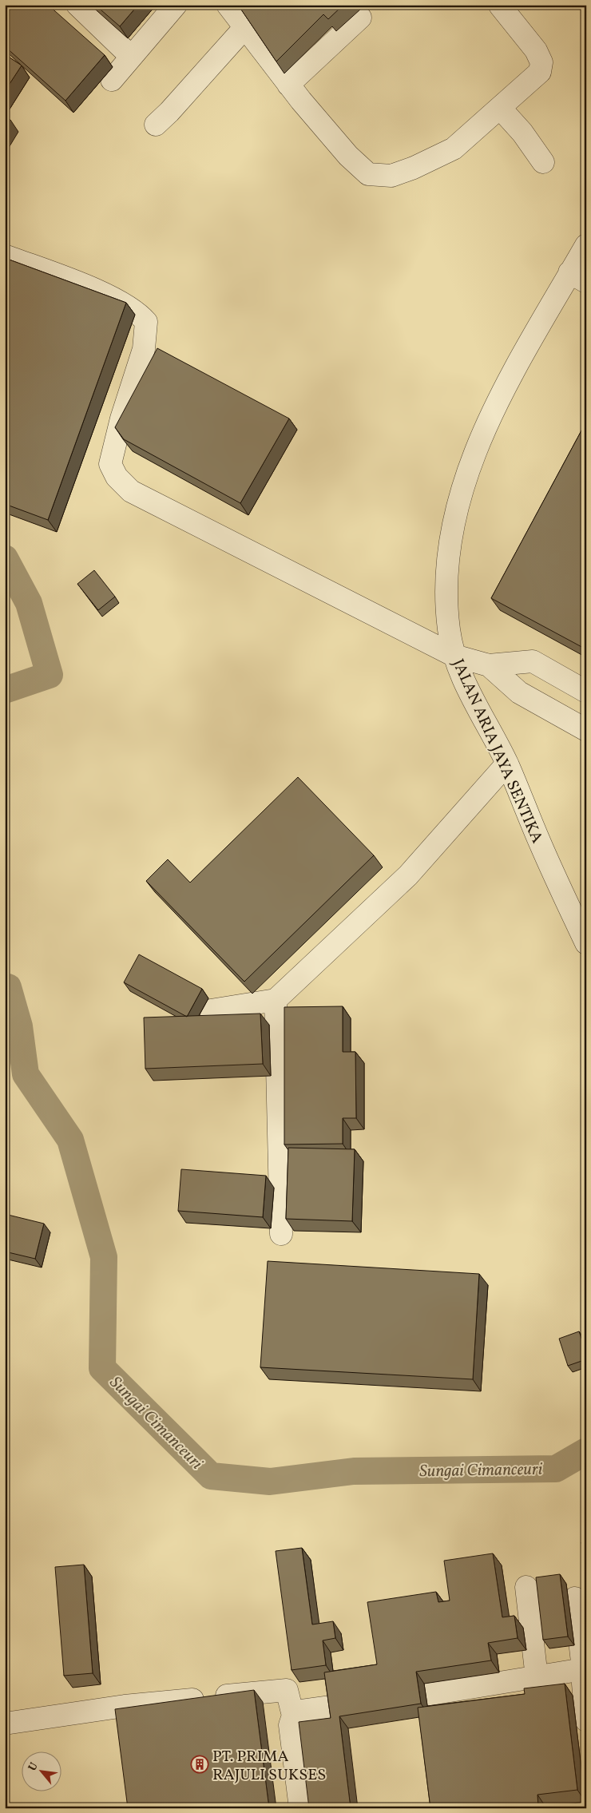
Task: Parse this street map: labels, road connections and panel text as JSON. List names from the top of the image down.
{
  "streets": {
    "street": ["JALAN ARIA JAYA SENTIKA"]
  },
  "water": ["Sungai Cimanceuri"],
  "places": {
    "building": ["PT. PRIMA RAJULI SUKSES"]
  },
  "north": "top left"
}
